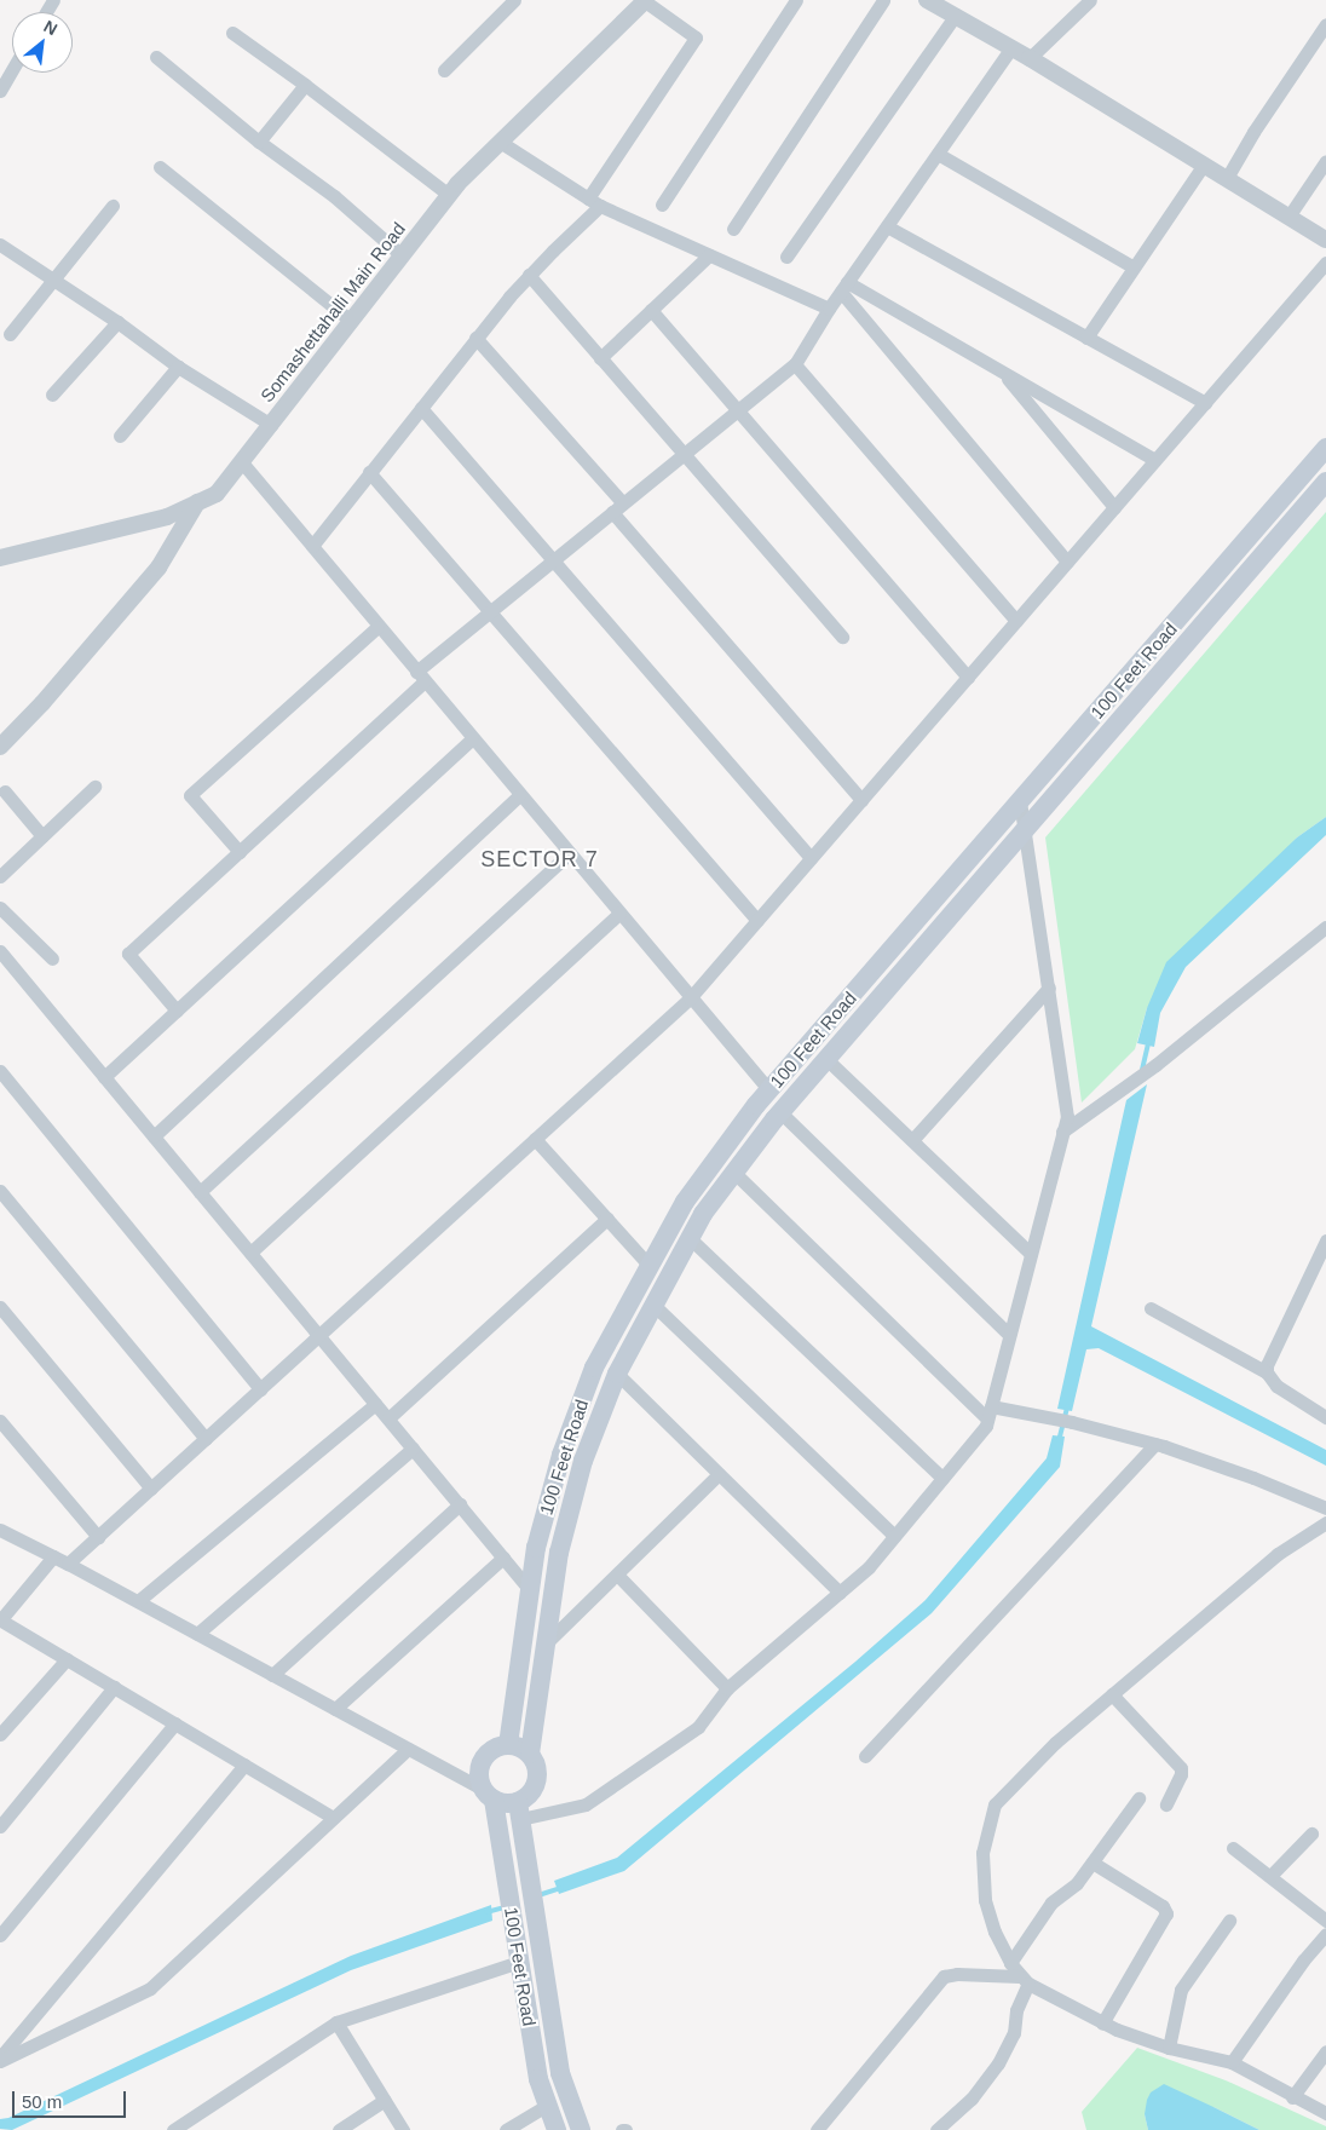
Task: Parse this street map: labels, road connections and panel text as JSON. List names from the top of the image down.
{
  "streets": {
    "main road": ["100 Feet Road"],
    "street": ["Somashettahalli Main Road"]
  },
  "districts": ["SECTOR 7"],
  "scale_bar": "50 m",
  "north": "top right"
}
